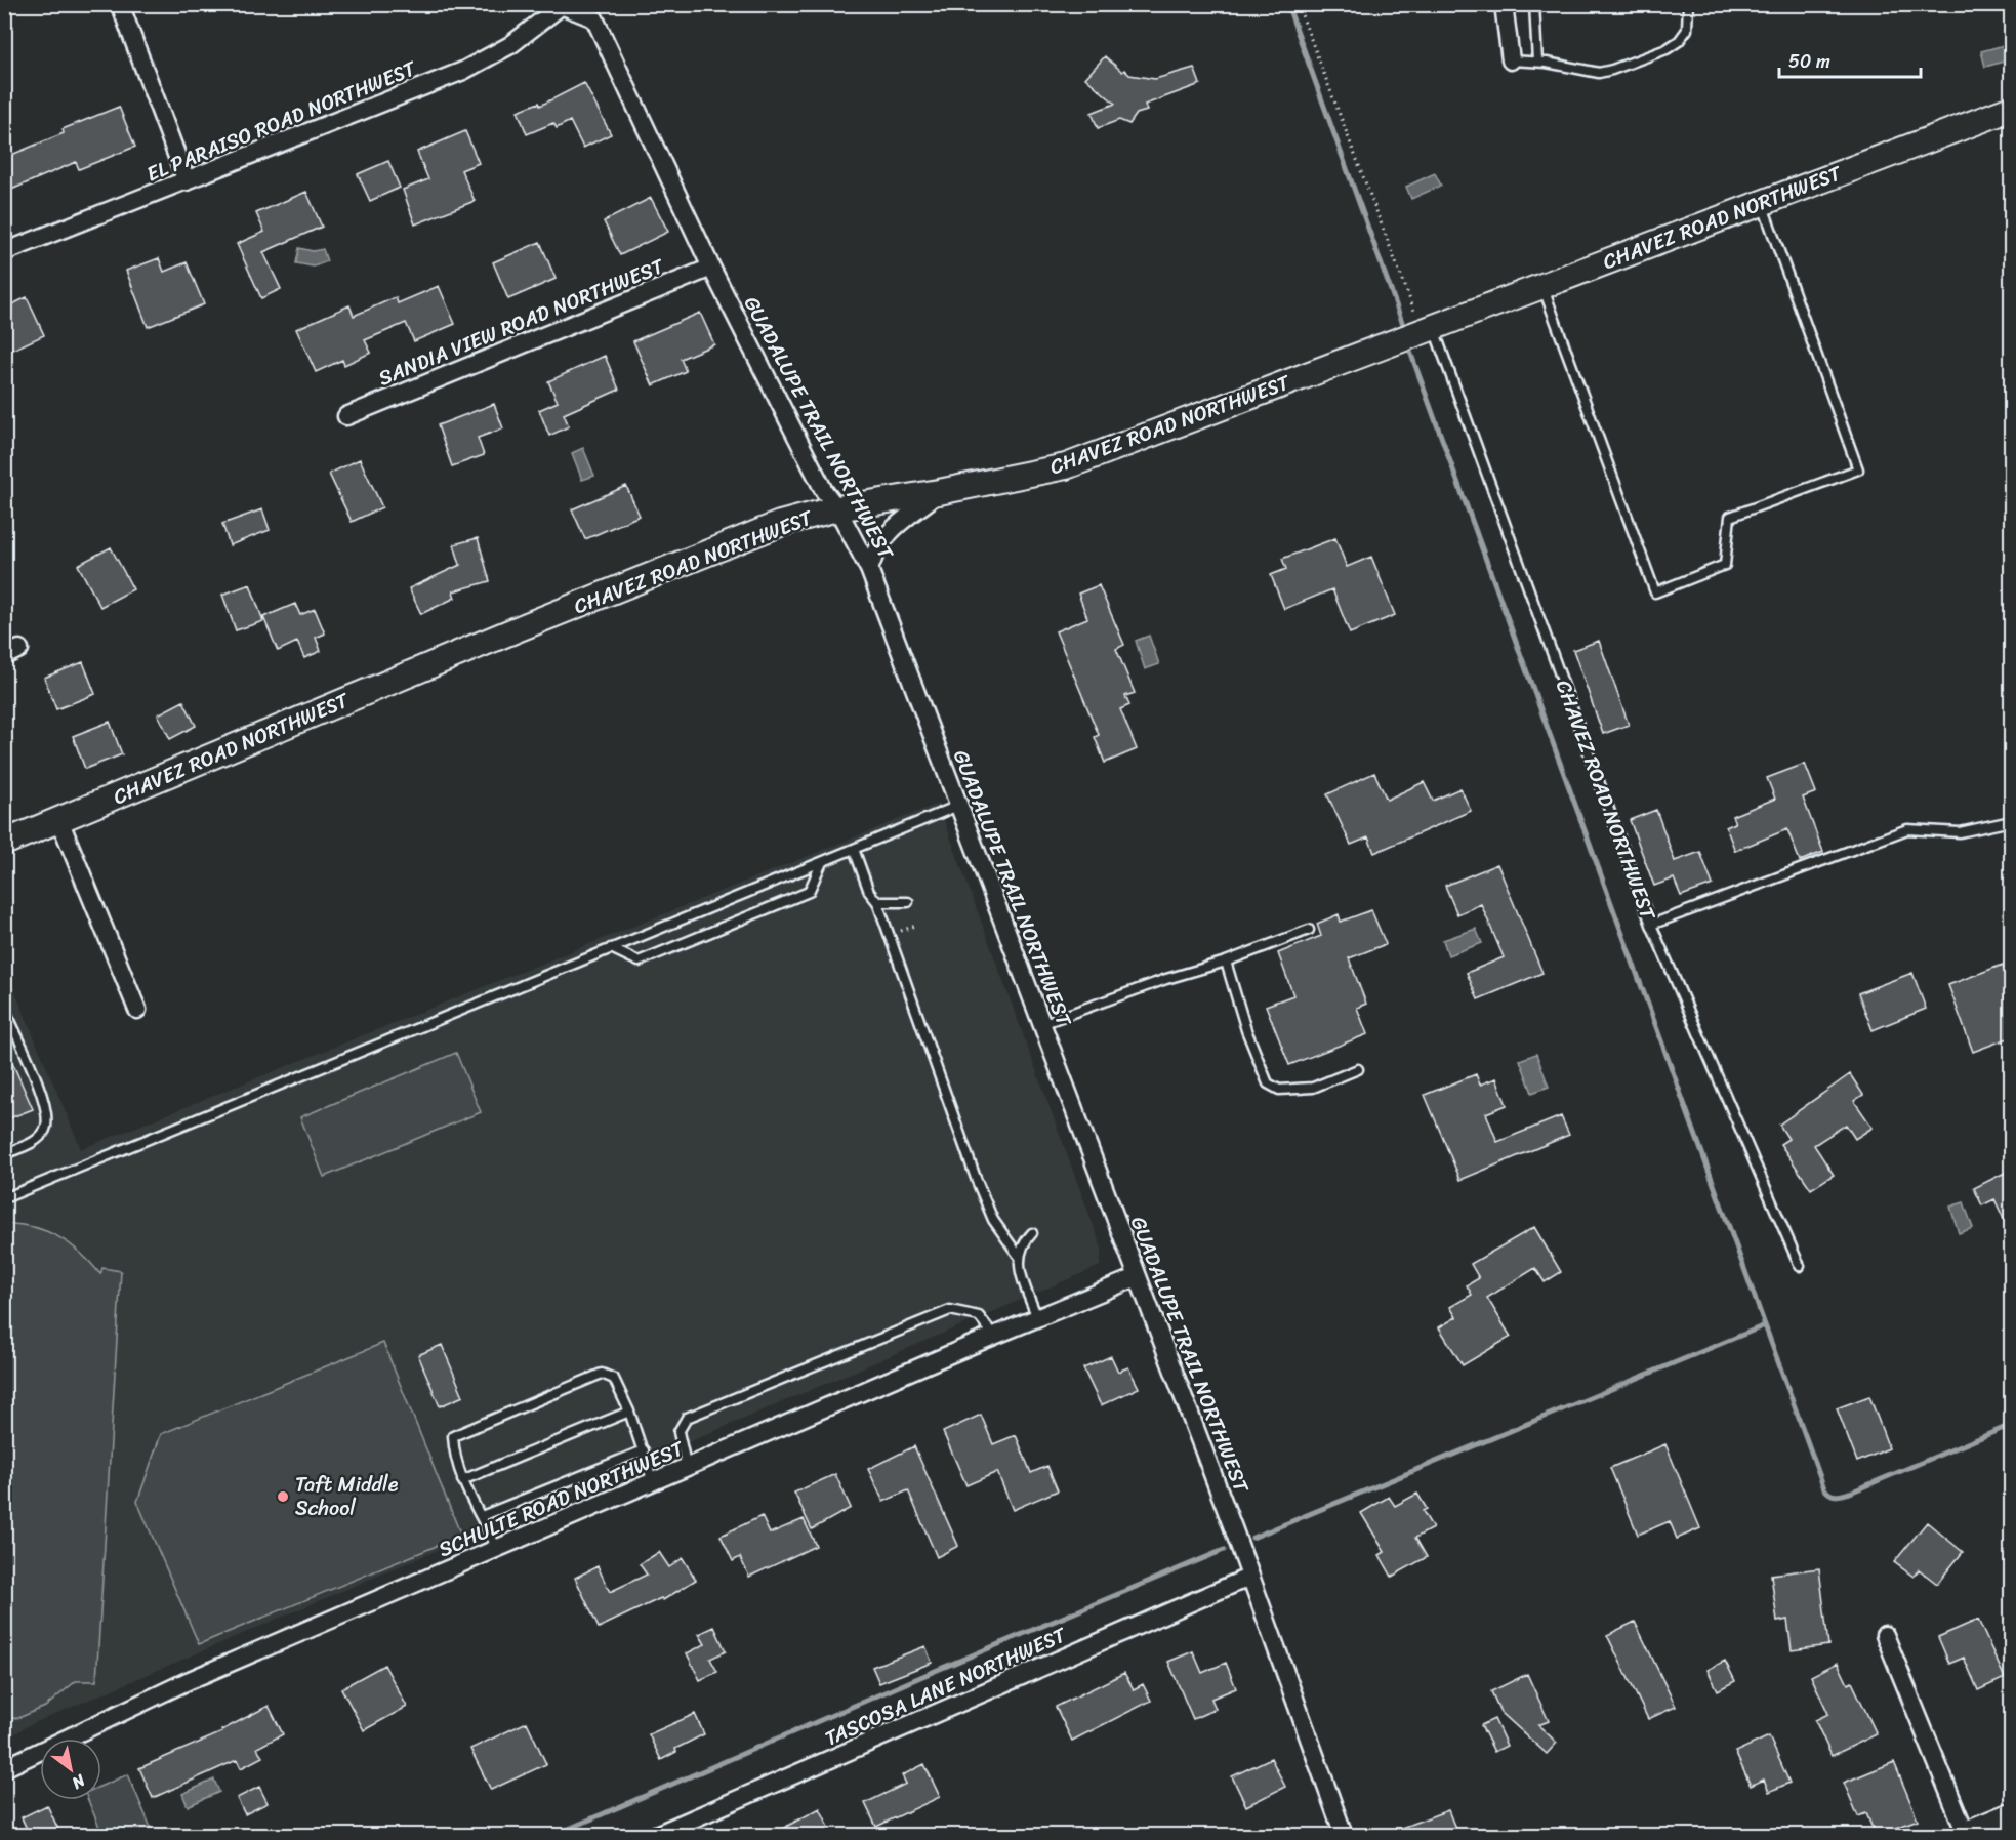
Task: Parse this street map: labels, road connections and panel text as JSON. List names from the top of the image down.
{
  "streets": {
    "street": [
      "EL PARAISO ROAD NORTHWEST",
      "CHAVEZ ROAD NORTHWEST",
      "SANDIA VIEW ROAD NORTHWEST",
      "GUADALUPE TRAIL NORTHWEST",
      "SCHULTE ROAD NORTHWEST",
      "TASCOSA LANE NORTHWEST"
    ]
  },
  "crossings": [
    ["EL PARAISO ROAD NORTHWEST", "GUADALUPE TRAIL NORTHWEST"],
    ["CHAVEZ ROAD NORTHWEST", "GUADALUPE TRAIL NORTHWEST"],
    ["SANDIA VIEW ROAD NORTHWEST", "GUADALUPE TRAIL NORTHWEST"],
    ["GUADALUPE TRAIL NORTHWEST", "SCHULTE ROAD NORTHWEST"],
    ["GUADALUPE TRAIL NORTHWEST", "TASCOSA LANE NORTHWEST"]
  ],
  "places": ["Taft Middle School"],
  "scale_bar": "50 m",
  "north": "bottom right"
}
